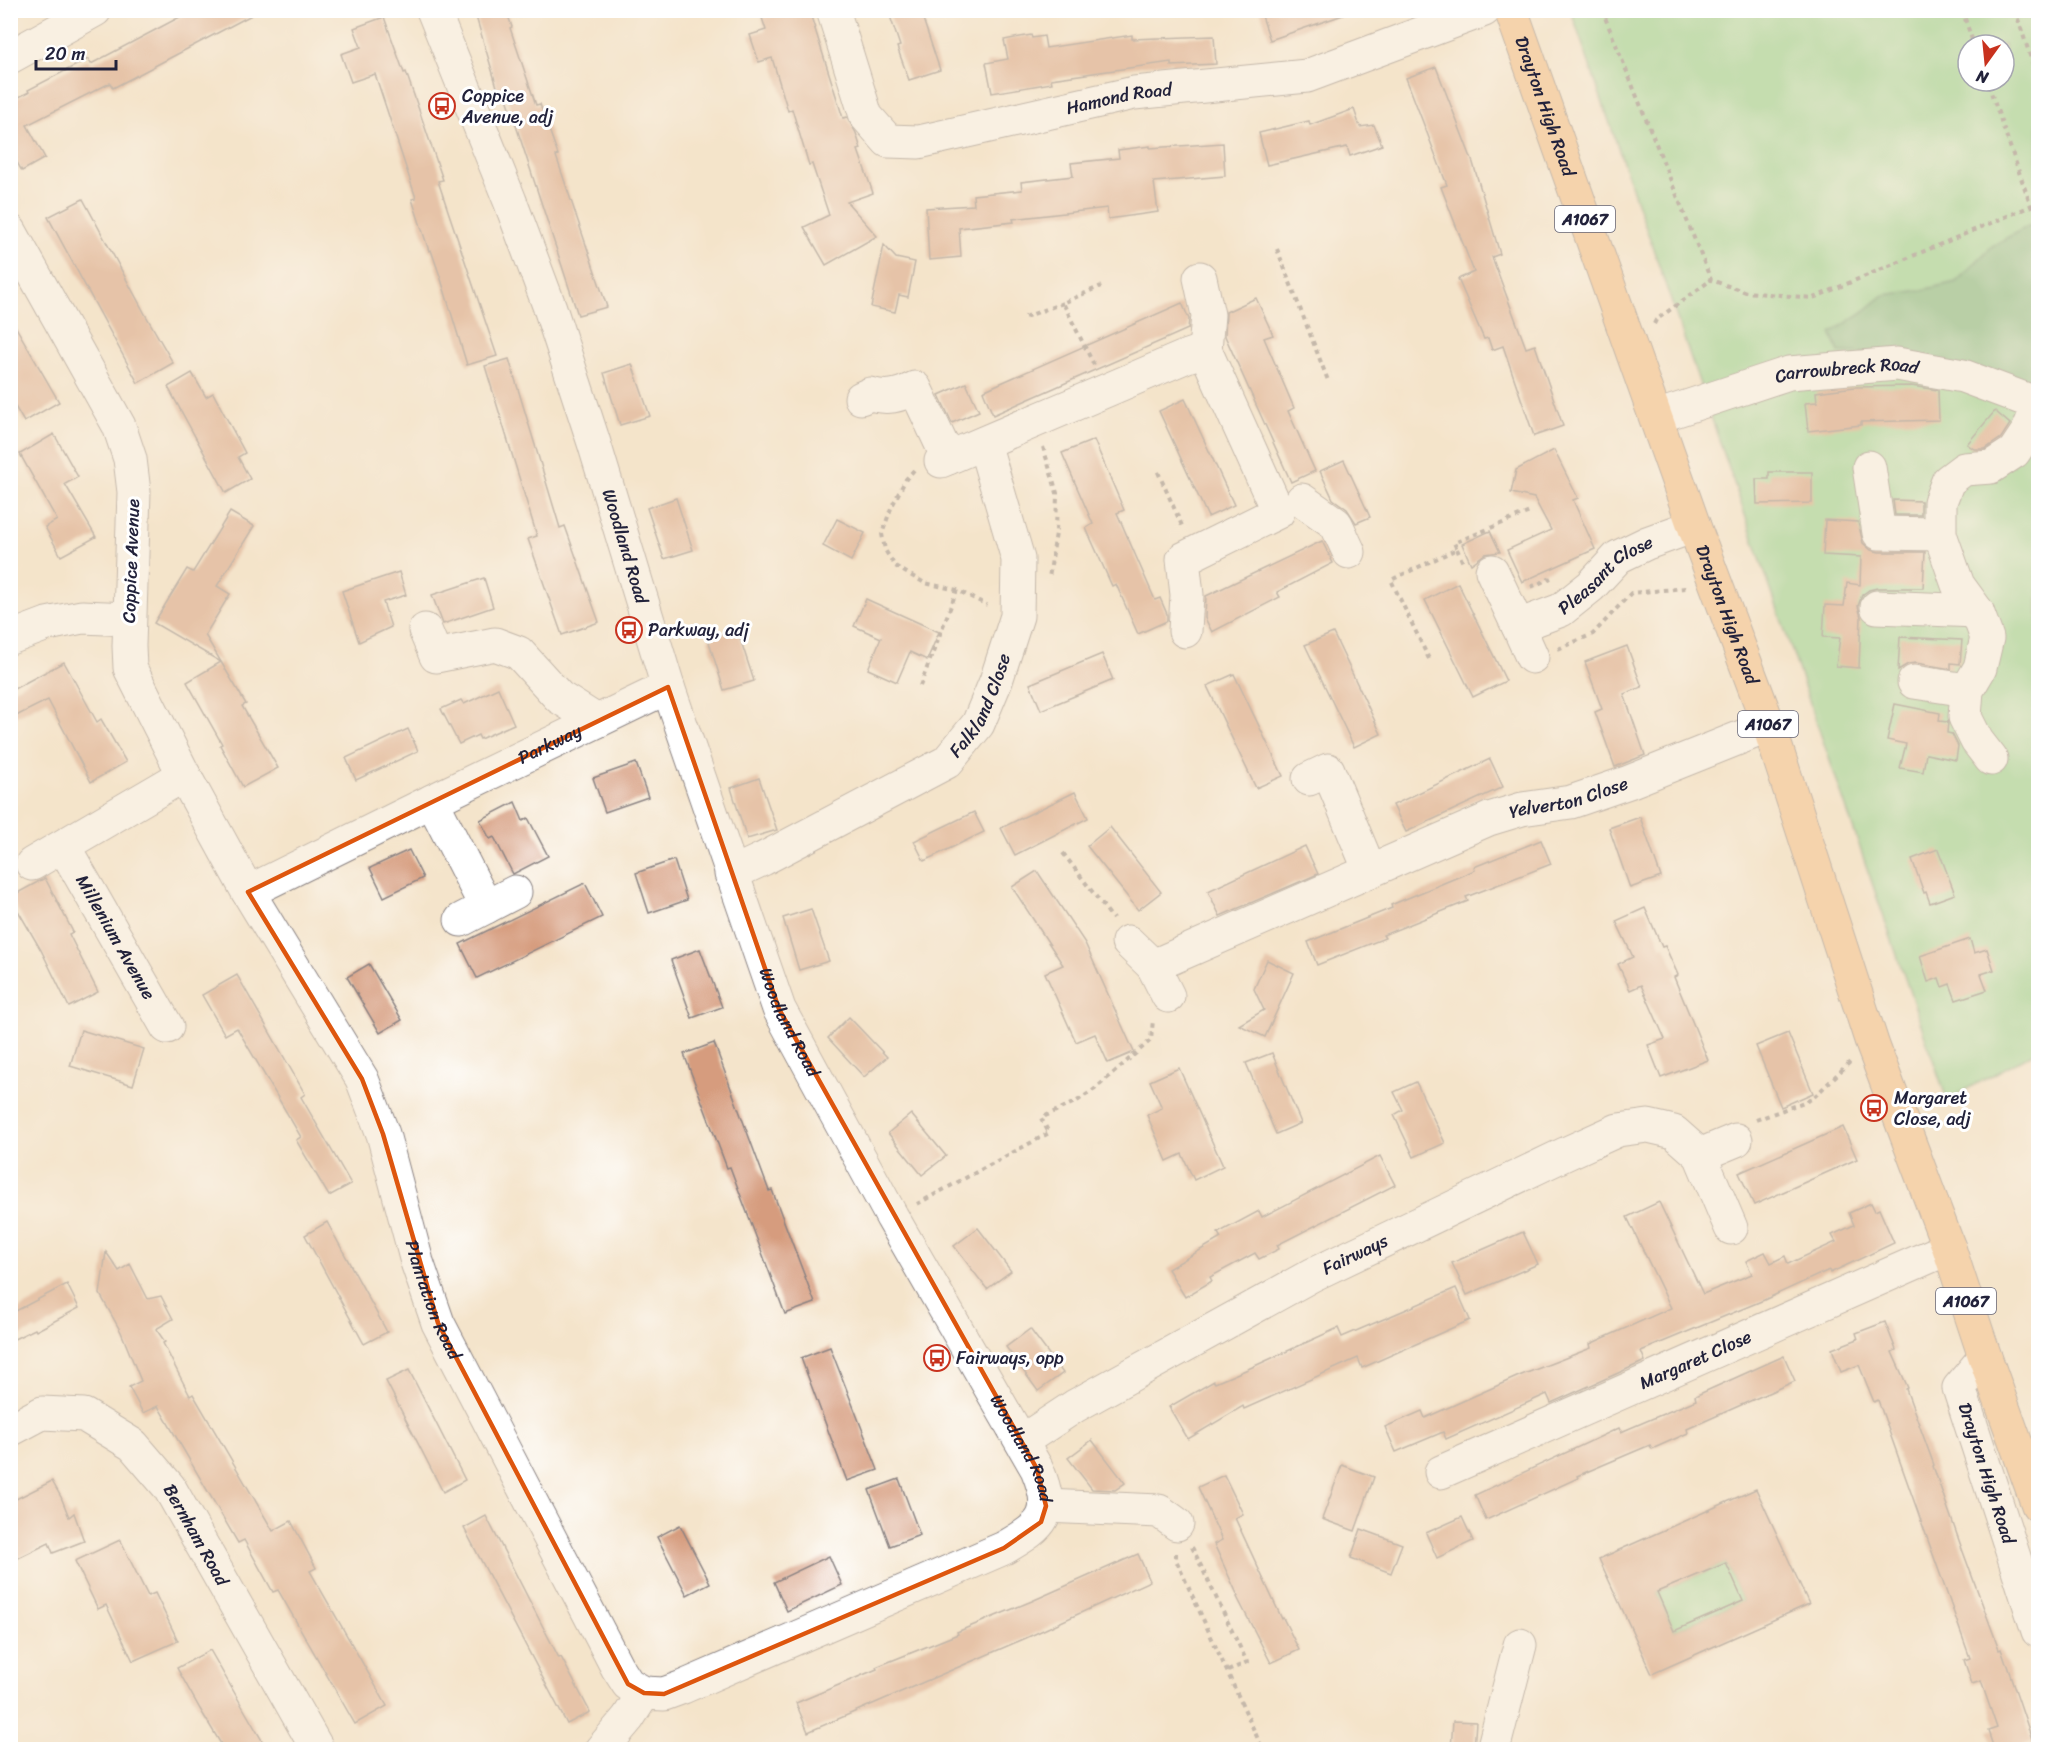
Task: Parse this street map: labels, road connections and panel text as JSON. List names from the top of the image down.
{
  "streets": {
    "main road": ["Drayton High Road", "A1067"],
    "street": [
      "Hamond Road",
      "Carrowbreck Road",
      "Woodland Road",
      "Coppice Avenue",
      "Pleasant Close",
      "Falkland Close",
      "Parkway",
      "Yelverton Close",
      "Millenium Avenue",
      "Fairways",
      "Plantation Road",
      "Margaret Close",
      "Bernham Road"
    ]
  },
  "crossings": [
    ["Drayton High Road", "Carrowbreck Road"],
    ["Drayton High Road", "Pleasant Close"],
    ["Drayton High Road", "Yelverton Close"],
    ["Drayton High Road", "Margaret Close"],
    ["Woodland Road", "Falkland Close"],
    ["Woodland Road", "Parkway"],
    ["Woodland Road", "Fairways"],
    ["Woodland Road", "Plantation Road"],
    ["Coppice Avenue", "Parkway"],
    ["Coppice Avenue", "Plantation Road"],
    ["Parkway", "Plantation Road"]
  ],
  "places": {
    "bus stop": [
      "Coppice Avenue, adj",
      "Parkway, adj",
      "Margaret Close, adj",
      "Fairways, opp"
    ]
  },
  "scale_bar": "20 m",
  "north": "bottom"
}
